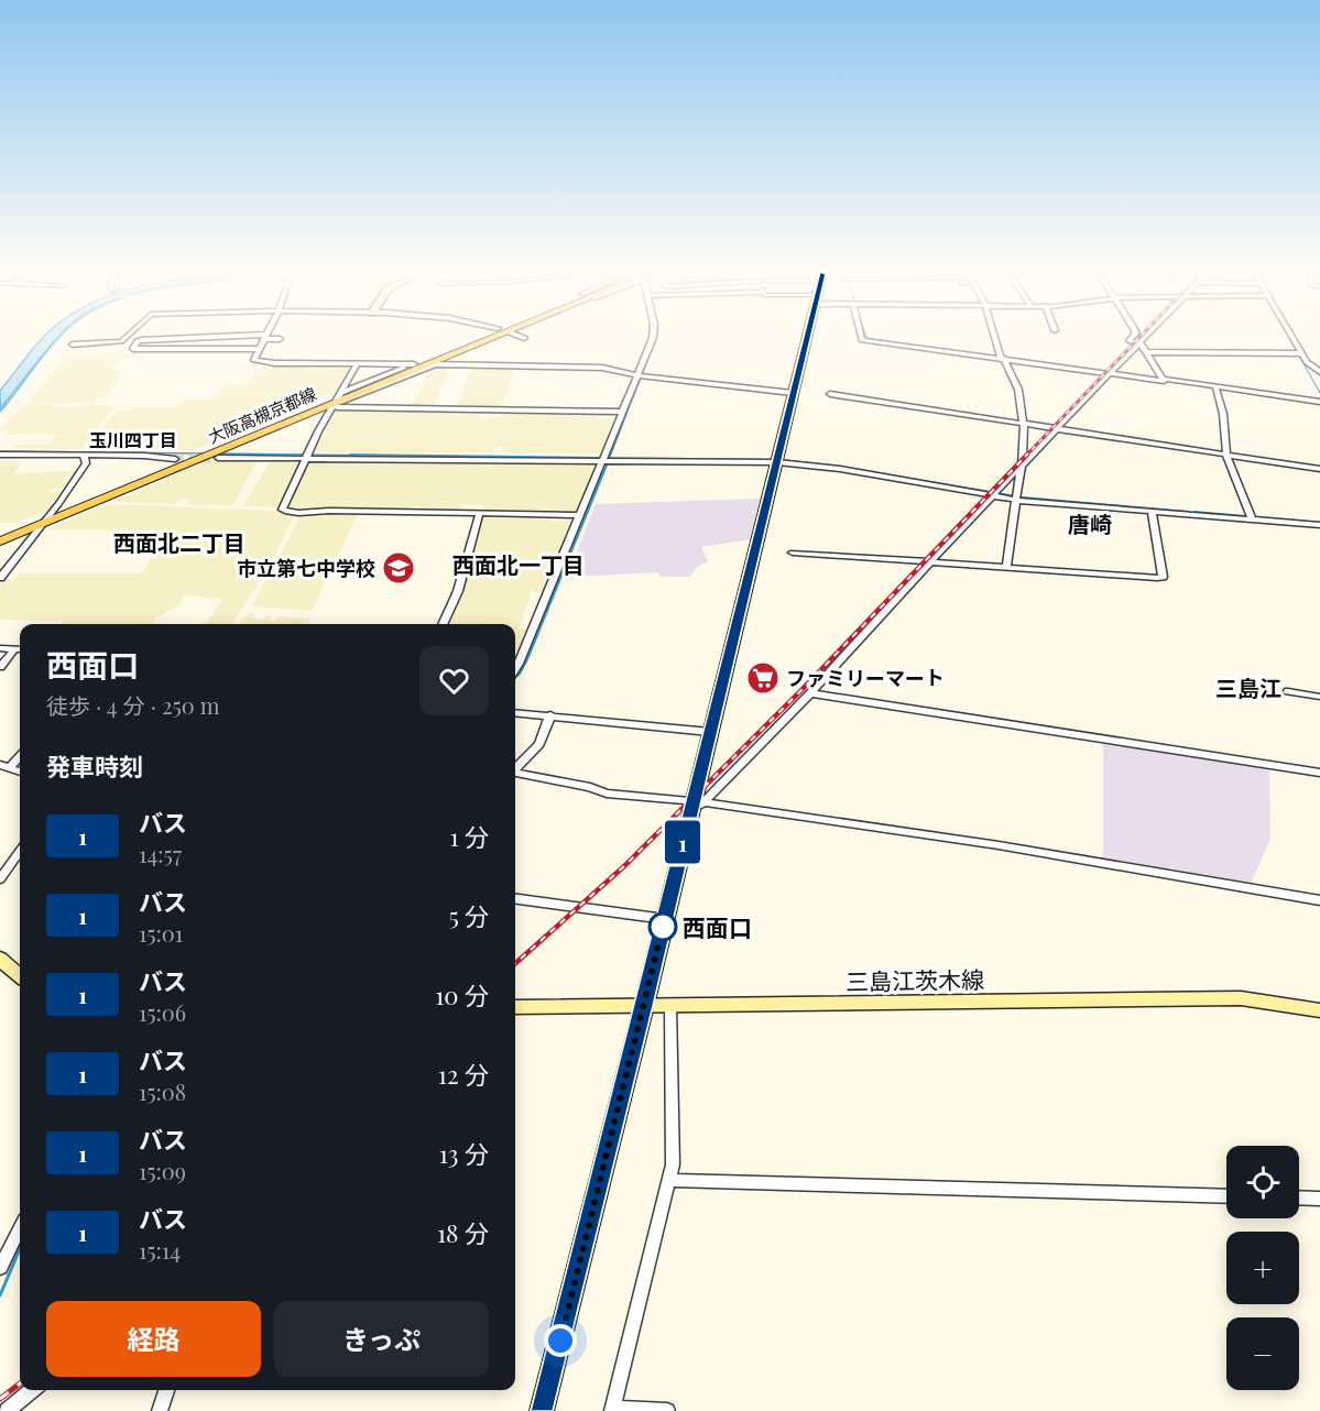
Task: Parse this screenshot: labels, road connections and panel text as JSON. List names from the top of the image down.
{
  "streets": {
    "main road": ["大阪高槻京都線", "三島江茨木線"]
  },
  "districts": [
    "玉川四丁目",
    "唐崎",
    "西面北二丁目",
    "西面北一丁目",
    "三島江"
  ],
  "places": {
    "school or university": ["市立第七中学校"],
    "supermarket": ["ファミリーマート"],
    "other": ["西面口"]
  },
  "lines": ["bus line 1"],
  "page": {
    "on_map": "1",
    "heading": [
      ["西面口", "徒歩 · 4 分 · 250 m"],
      "発車時刻"
    ],
    "list": [
      {
        "mark": "1",
        "name": "バス",
        "note": "14:57",
        "value": "1 分"
      },
      {
        "mark": "1",
        "name": "バス",
        "note": "15:01",
        "value": "5 分"
      },
      {
        "mark": "1",
        "name": "バス",
        "note": "15:06",
        "value": "10 分"
      },
      {
        "mark": "1",
        "name": "バス",
        "note": "15:08",
        "value": "12 分"
      },
      {
        "mark": "1",
        "name": "バス",
        "note": "15:09",
        "value": "13 分"
      },
      {
        "mark": "1",
        "name": "バス",
        "note": "15:14",
        "value": "18 分"
      }
    ],
    "map_buttons": ["+", "−"],
    "buttons": ["経路", "きっぷ"]
  }
}
